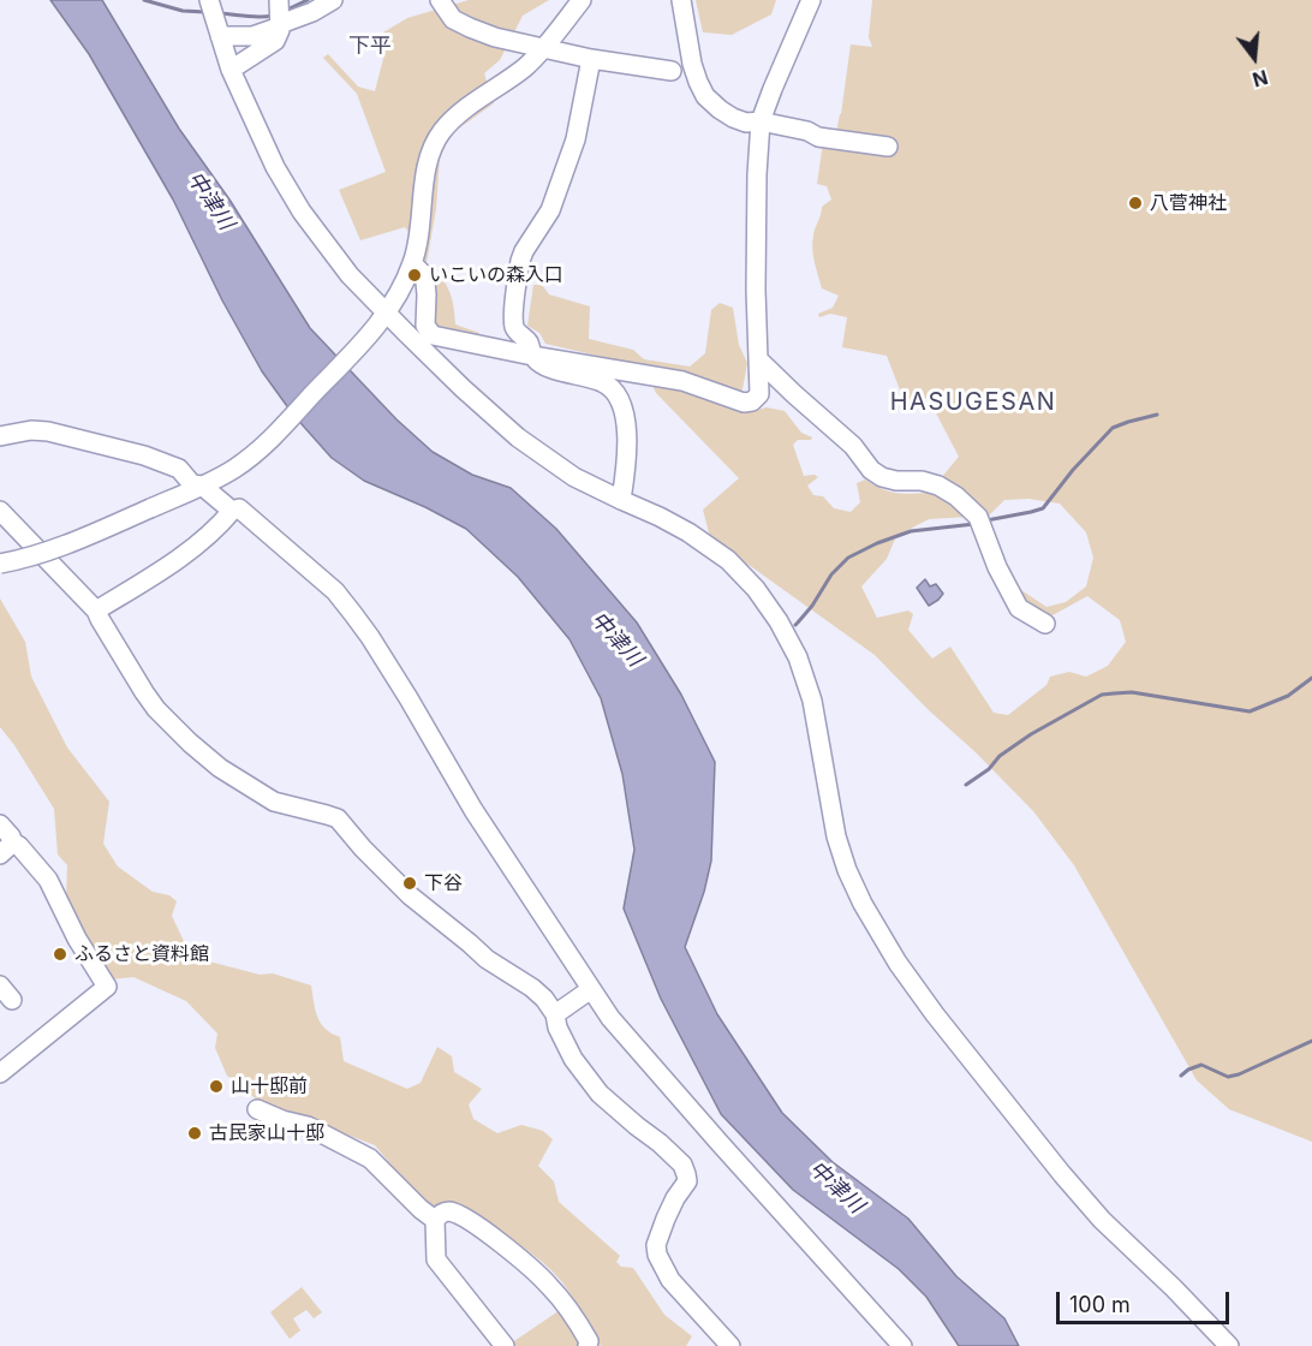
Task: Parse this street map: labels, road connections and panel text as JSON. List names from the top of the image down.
{
  "districts": ["下平", "HASUGESAN"],
  "water": ["中津川"],
  "places": [
    "八菅神社",
    "いこいの森入口",
    "下谷",
    "ふるさと資料館",
    "山十邸前",
    "古民家山十邸"
  ],
  "scale_bar": "100 m",
  "north": "bottom"
}
